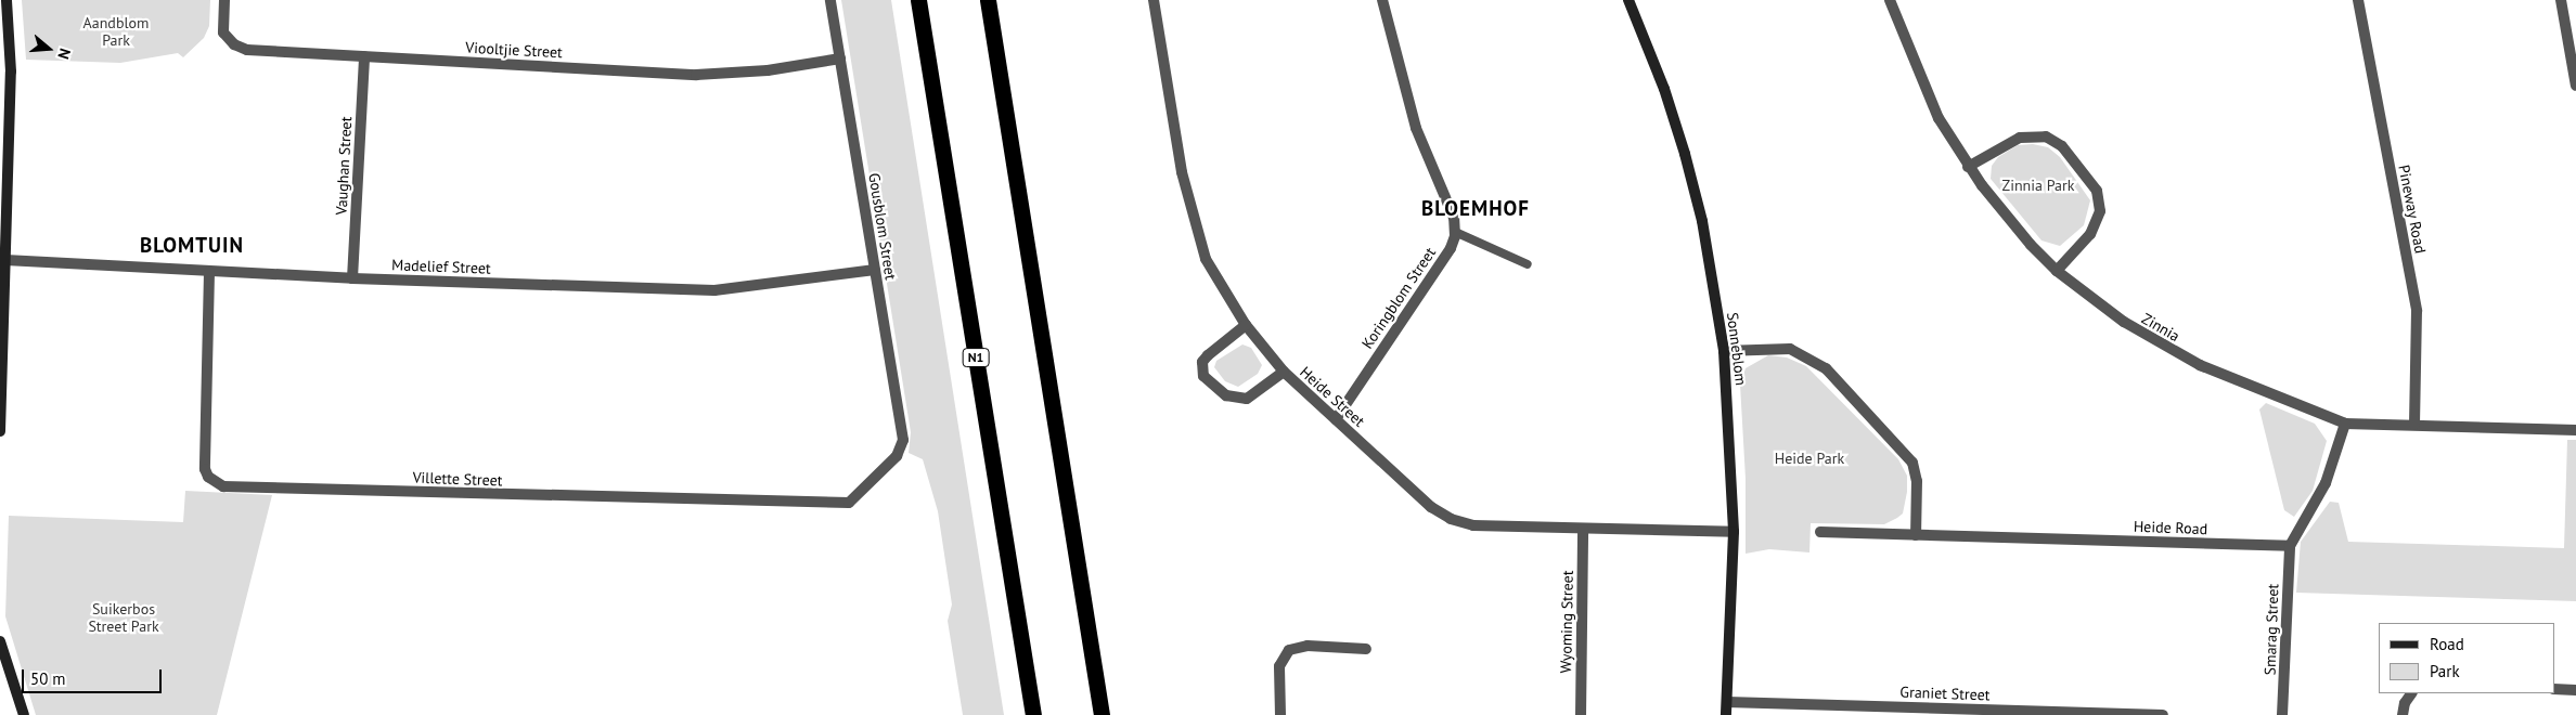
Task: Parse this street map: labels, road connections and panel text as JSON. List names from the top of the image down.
{
  "streets": {
    "highway": ["N1"],
    "street": [
      "Viooltjie Street",
      "Vaughan Street",
      "Pineway Road",
      "Gousblom Street",
      "Madelief Street",
      "Koringblom Street",
      "Zinnia",
      "Sonneblom",
      "Heide Street",
      "Villette Street",
      "Heide Road",
      "Wyoming Street",
      "Smarag Street",
      "Graniet Street"
    ]
  },
  "crossings": [
    ["Viooltjie Street", "Vaughan Street"],
    ["Viooltjie Street", "Gousblom Street"],
    ["Vaughan Street", "Madelief Street"],
    ["Pineway Road", "Zinnia"],
    ["Gousblom Street", "Madelief Street"],
    ["Gousblom Street", "Villette Street"],
    ["Madelief Street", "Villette Street"],
    ["Koringblom Street", "Heide Street"],
    ["Sonneblom", "Heide Street"],
    ["Sonneblom", "Graniet Street"],
    ["Heide Street", "Wyoming Street"],
    ["Heide Road", "Smarag Street"]
  ],
  "districts": ["BLOEMHOF", "BLOMTUIN"],
  "parks": [
    "Aandblom Park",
    "Zinnia Park",
    "Heide Park",
    "Suikerbos Street Park"
  ],
  "legend": ["Road", "Park"],
  "scale_bar": "50 m",
  "north": "right"
}
